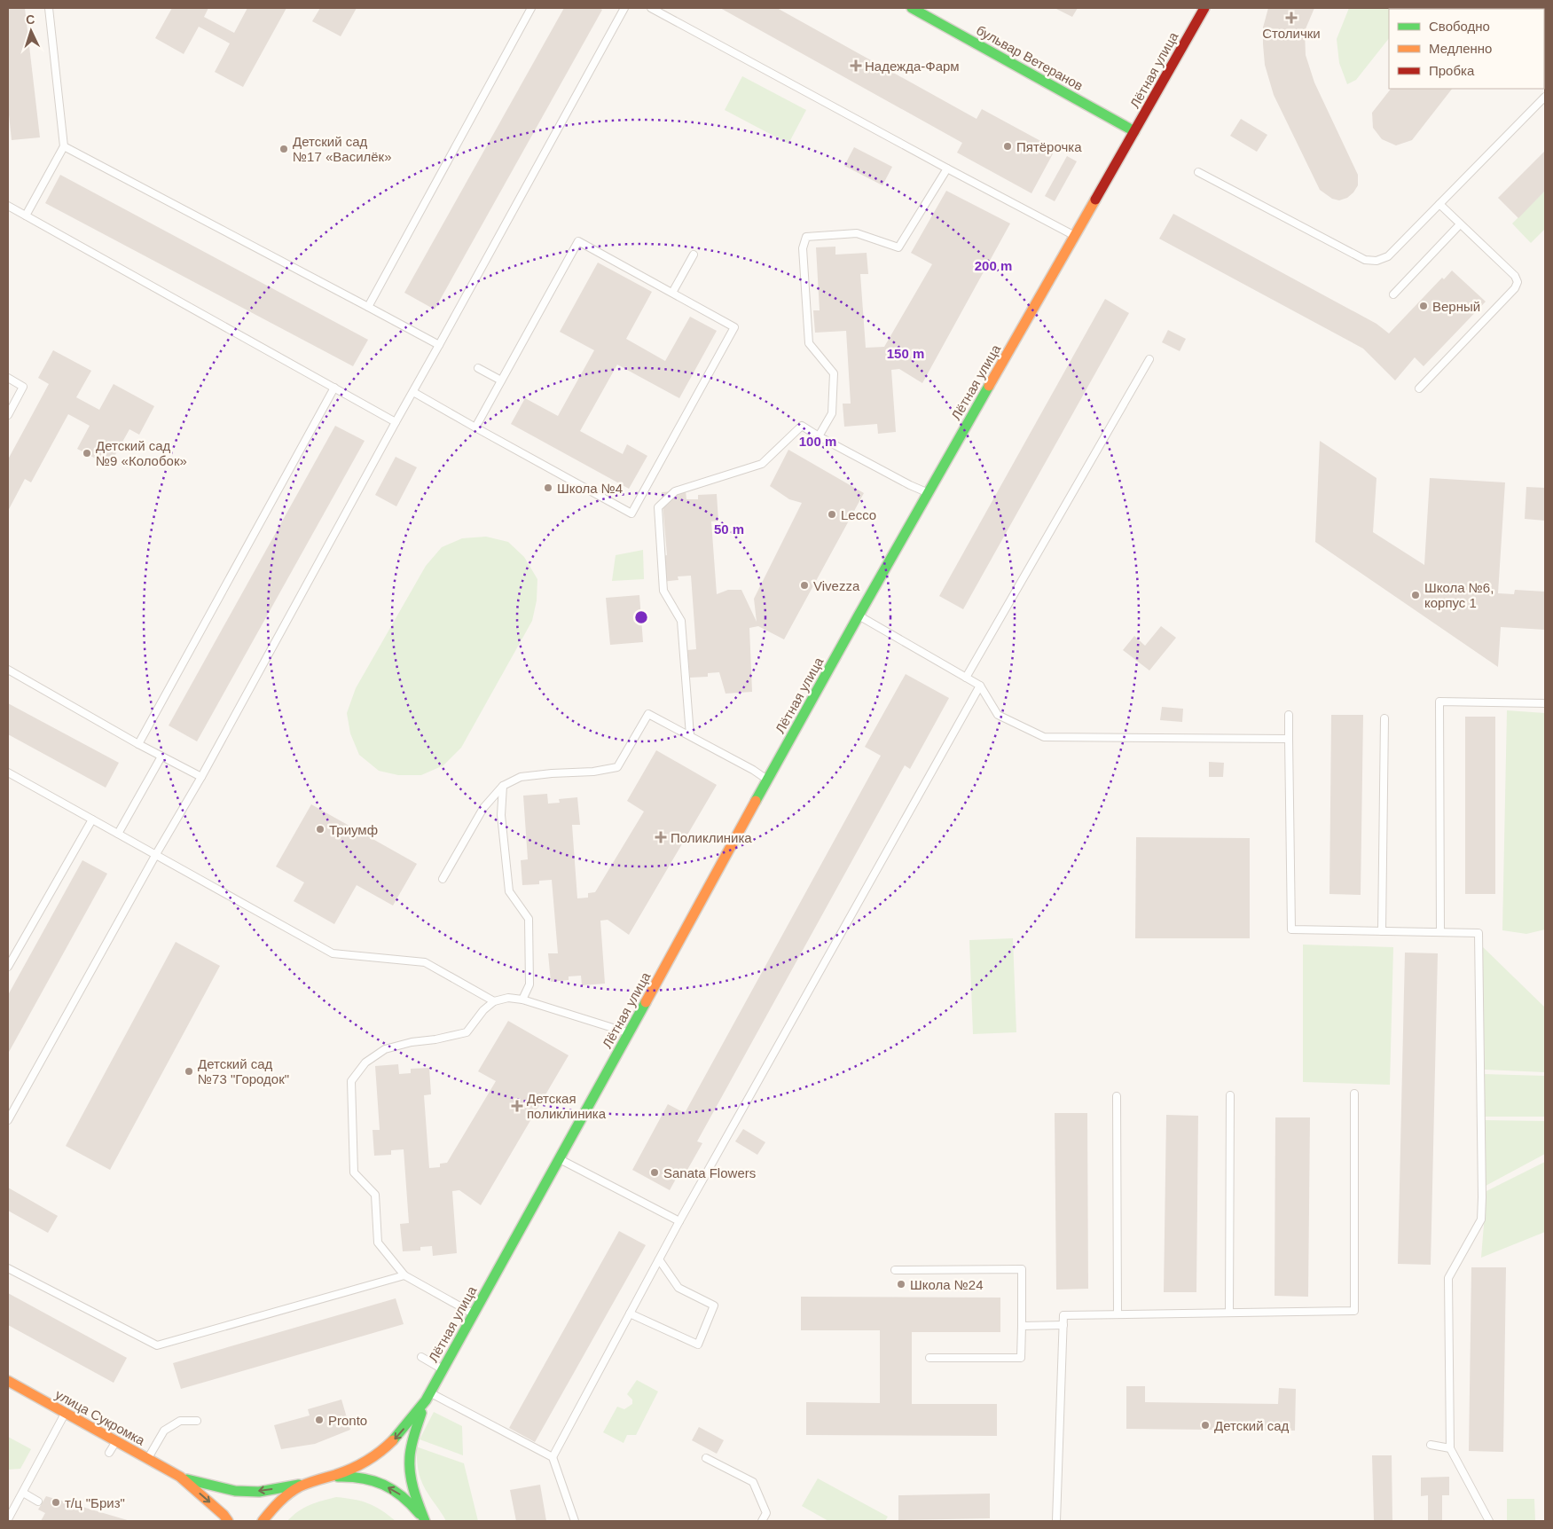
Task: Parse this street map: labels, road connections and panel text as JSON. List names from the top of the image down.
{
  "streets": {
    "street": ["бульвар Ветеранов", "Лётная улица", "улица Сукромка"]
  },
  "crossings": [
    ["бульвар Ветеранов", "Лётная улица"]
  ],
  "places": {
    "health": [
      "Столички",
      "Надежда-Фарм",
      "Поликлиника",
      "Детская поликлиника"
    ],
    "other": [
      "Пятёрочка",
      "Детский сад №17 «Василёк»",
      "Верный",
      "Детский сад №9 «Колобок»",
      "Школа №4",
      "Lecco",
      "Vivezza",
      "Школа №6, корпус 1",
      "Триумф",
      "Детский сад №73 \"Городок\"",
      "Sanata Flowers",
      "Школа №24",
      "Pronto",
      "Детский сад",
      "т/ц \"Бриз\""
    ]
  },
  "legend": ["Свободно", "Медленно", "Пробка"],
  "north": "top",
  "rings": [
    "200 m",
    "150 m",
    "100 m",
    "50 m"
  ]
}
